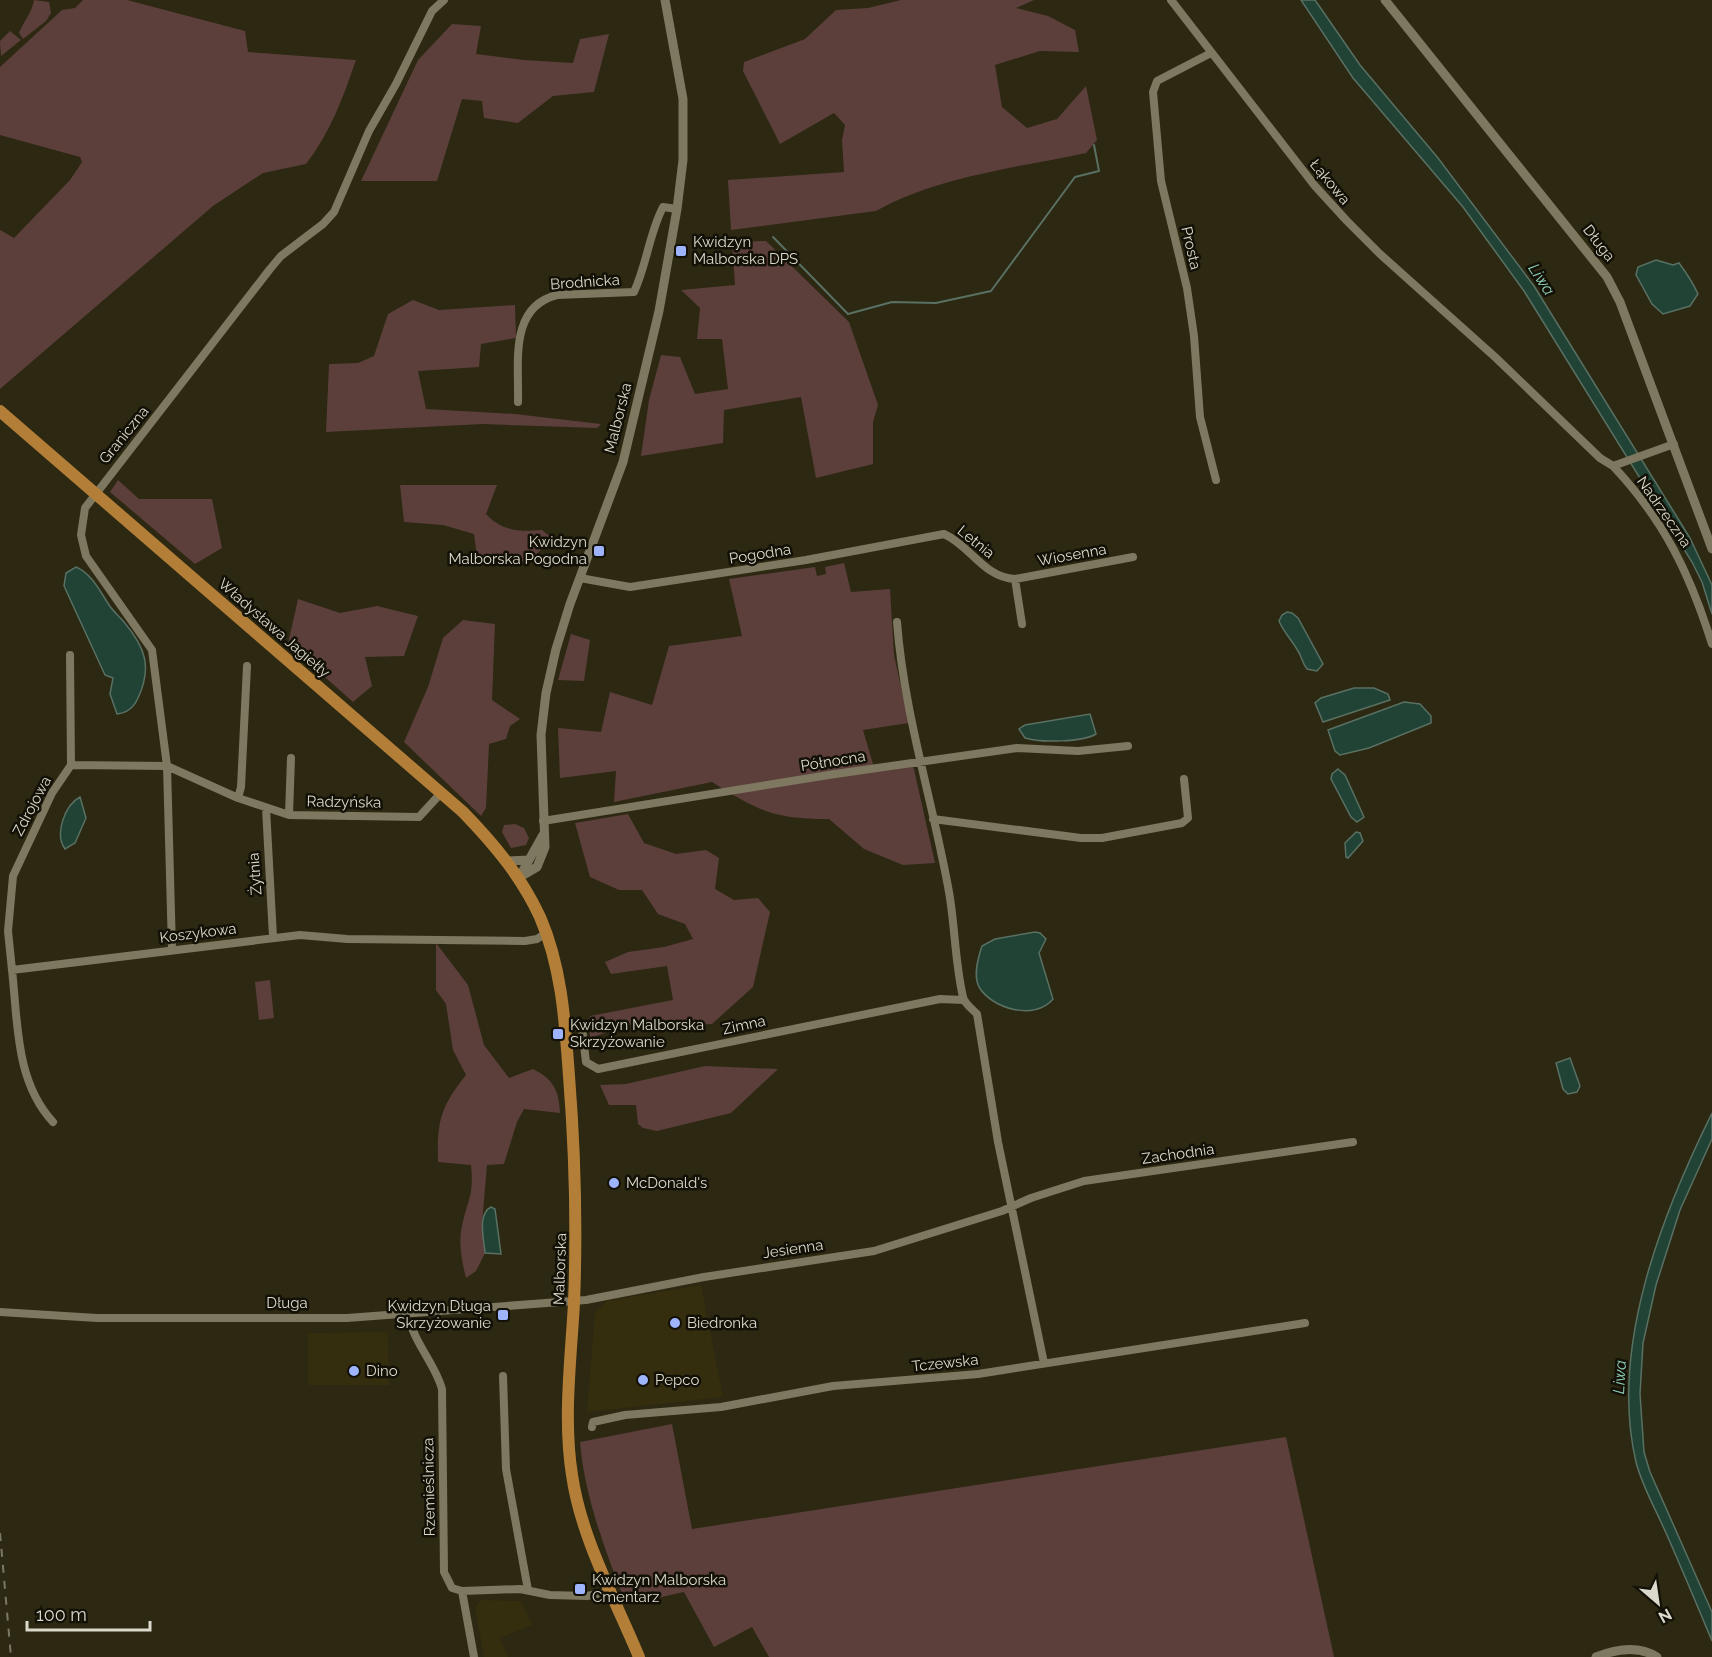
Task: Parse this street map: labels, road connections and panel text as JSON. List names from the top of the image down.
{
  "streets": {
    "main road": ["Malborska", "Władysława Jagiełły"],
    "street": [
      "Łąkowa",
      "Długa",
      "Prosta",
      "Brodnicka",
      "Graniczna",
      "Nadrzeczna",
      "Letnia",
      "Pogodna",
      "Wiosenna",
      "Północna",
      "Radzyńska",
      "Zdrojowa",
      "Żytnia",
      "Koszykowa",
      "Zimna",
      "Zachodnia",
      "Jesienna",
      "Tczewska",
      "Rzemieślnicza"
    ]
  },
  "crossings": [
    ["Łąkowa", "Prosta"],
    ["Łąkowa", "Nadrzeczna"],
    ["Długa", "Malborska"],
    ["Długa", "Nadrzeczna"],
    ["Długa", "Jesienna"],
    ["Długa", "Rzemieślnicza"],
    ["Brodnicka", "Malborska"],
    ["Malborska", "Pogodna"],
    ["Malborska", "Władysława Jagiełły"],
    ["Malborska", "Północna"],
    ["Malborska", "Koszykowa"],
    ["Malborska", "Zimna"],
    ["Malborska", "Jesienna"],
    ["Graniczna", "Radzyńska"],
    ["Graniczna", "Koszykowa"],
    ["Letnia", "Pogodna"],
    ["Letnia", "Wiosenna"],
    ["Władysława Jagiełły", "Radzyńska"],
    ["Radzyńska", "Zdrojowa"],
    ["Radzyńska", "Żytnia"],
    ["Zdrojowa", "Koszykowa"],
    ["Żytnia", "Koszykowa"],
    ["Zachodnia", "Jesienna"]
  ],
  "water": ["Liwa"],
  "places": {
    "transit": [
      "Kwidzyn Malborska DPS",
      "Kwidzyn Malborska Pogodna",
      "Kwidzyn Malborska Skrzyżowanie",
      "Kwidzyn Długa Skrzyżowanie",
      "Kwidzyn Malborska Cmentarz"
    ],
    "other": [
      "McDonald's",
      "Biedronka",
      "Dino",
      "Pepco"
    ]
  },
  "scale_bar": "100 m",
  "north": "bottom right"
}
